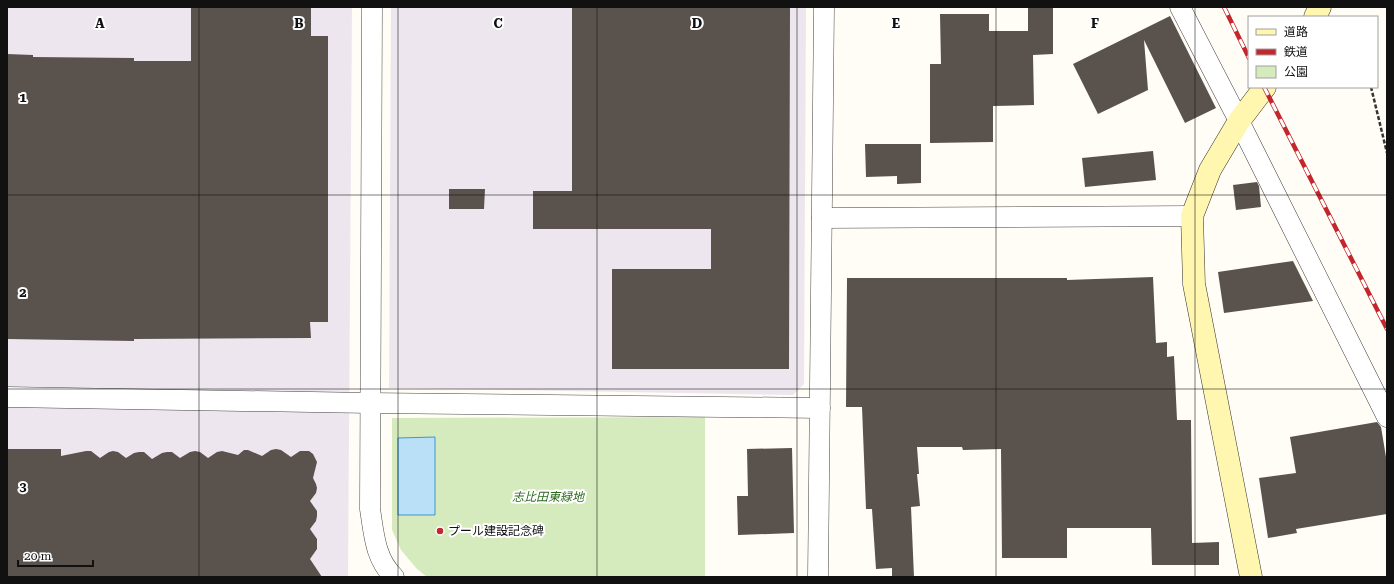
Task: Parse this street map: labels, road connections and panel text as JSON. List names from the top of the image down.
{
  "parks": ["志比田東緑地"],
  "places": ["プール建設記念碑"],
  "legend": ["道路", "鉄道", "公園"],
  "scale_bar": "20 m",
  "grid": {
    "columns": [
      "A",
      "B",
      "C",
      "D",
      "E",
      "F"
    ],
    "rows": ["1", "2", "3"]
  }
}
